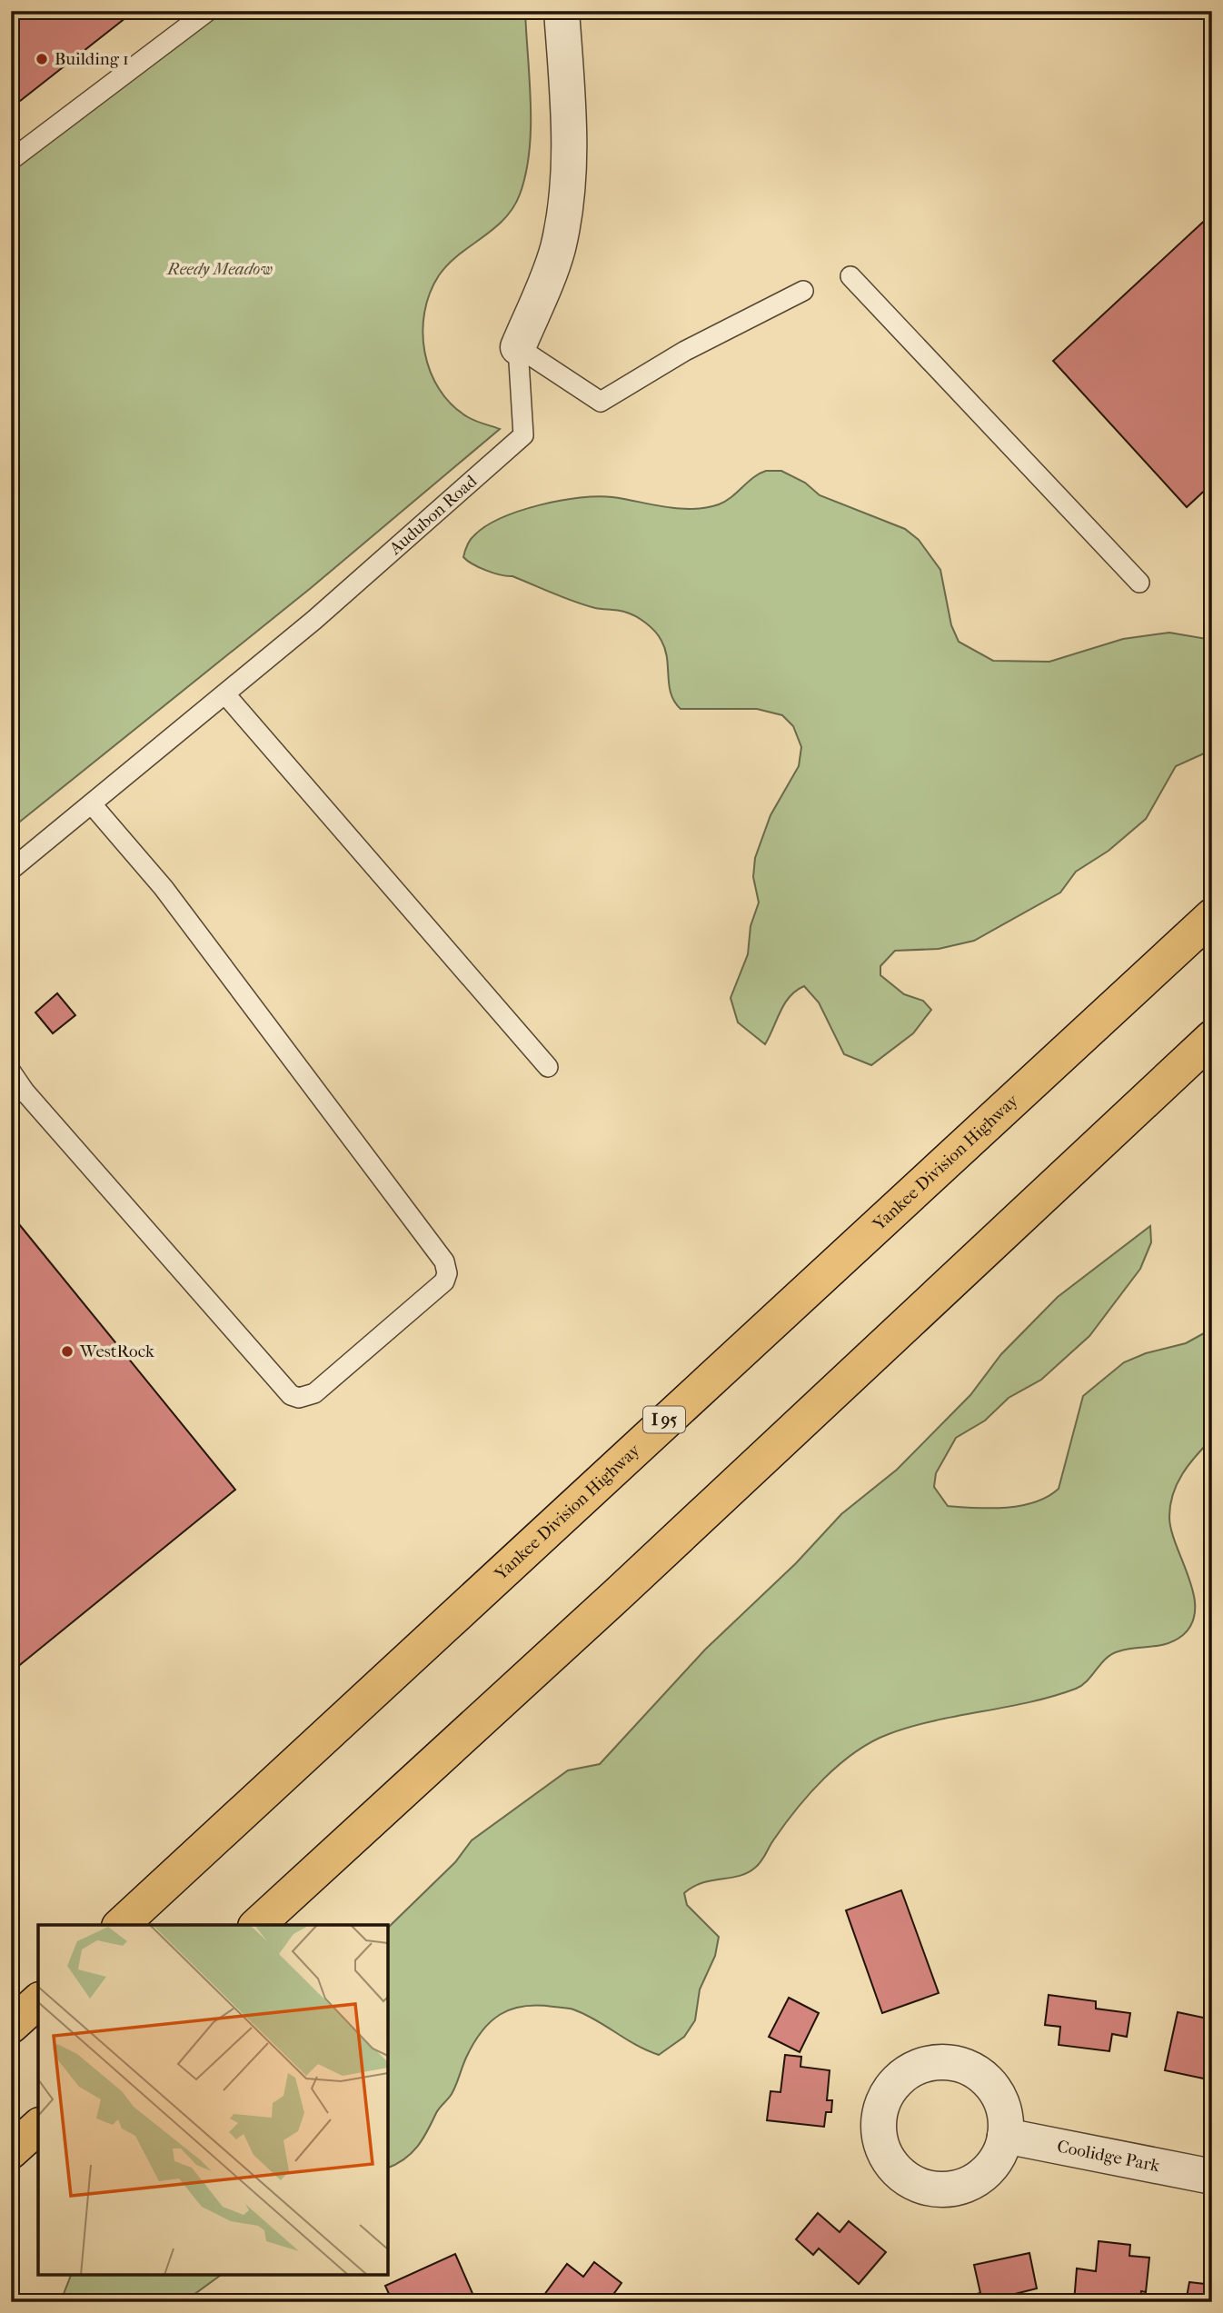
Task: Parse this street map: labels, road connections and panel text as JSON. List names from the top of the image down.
{
  "streets": {
    "highway": ["Yankee Division Highway", "I 95"],
    "street": ["Audubon Road", "Coolidge Park"]
  },
  "parks": ["Reedy Meadow"],
  "places": ["Building 1", "WestRock"]
}
